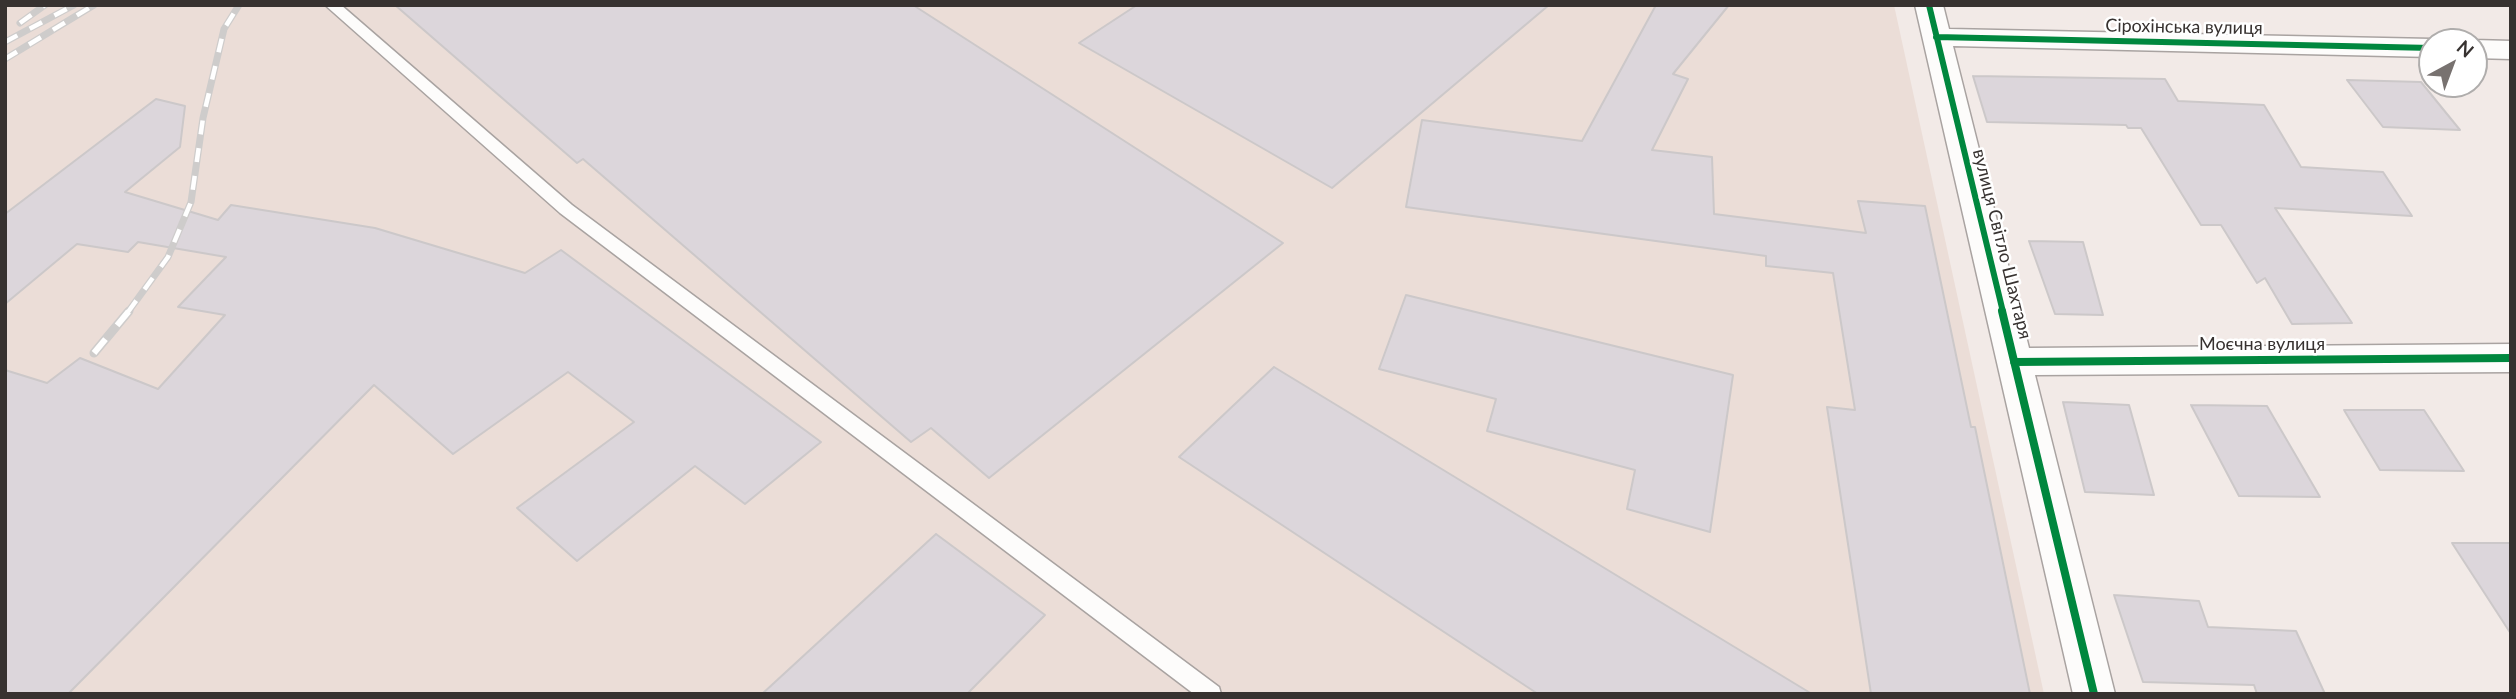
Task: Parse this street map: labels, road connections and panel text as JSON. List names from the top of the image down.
{
  "streets": {
    "street": ["Сірохінська вулиця", "вулиця Світло Шахтаря", "Моєчна вулиця"]
  },
  "crossings": [
    ["Сірохінська вулиця", "вулиця Світло Шахтаря"],
    ["вулиця Світло Шахтаря", "Моєчна вулиця"]
  ],
  "north": "top right"
}
